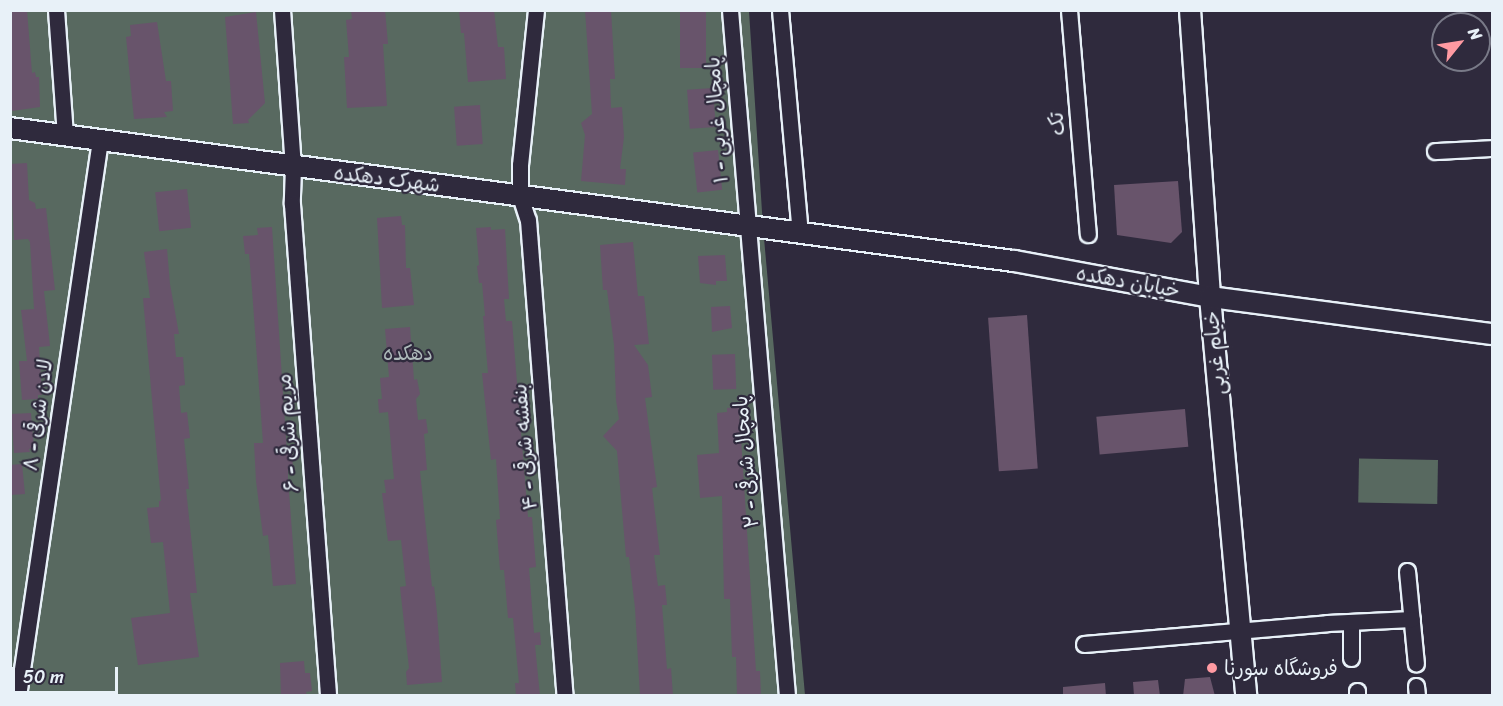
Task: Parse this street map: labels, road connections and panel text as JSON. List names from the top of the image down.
{
  "streets": {
    "street": [
      "پامچال غربی - ۱",
      "تک",
      "شهرک دهکده",
      "خیابان دهکده",
      "خیام غربی",
      "لادن شرقی - ۸",
      "مریم شرقی - ۶",
      "بنفشه شرقی - ۴",
      "پامچال شرقی - ۲"
    ]
  },
  "crossings": [
    ["پامچال غربی - ۱", "شهرک دهکده"],
    ["پامچال غربی - ۱", "خیابان دهکده"],
    ["پامچال غربی - ۱", "پامچال شرقی - ۲"],
    ["شهرک دهکده", "خیابان دهکده"],
    ["شهرک دهکده", "لادن شرقی - ۸"],
    ["شهرک دهکده", "مریم شرقی - ۶"],
    ["شهرک دهکده", "بنفشه شرقی - ۴"],
    ["شهرک دهکده", "پامچال شرقی - ۲"],
    ["خیابان دهکده", "خیام غربی"],
    ["خیابان دهکده", "پامچال شرقی - ۲"]
  ],
  "parks": ["دهکده"],
  "places": ["فروشگاه سورنا"],
  "scale_bar": "50 m",
  "north": "top right"
}
